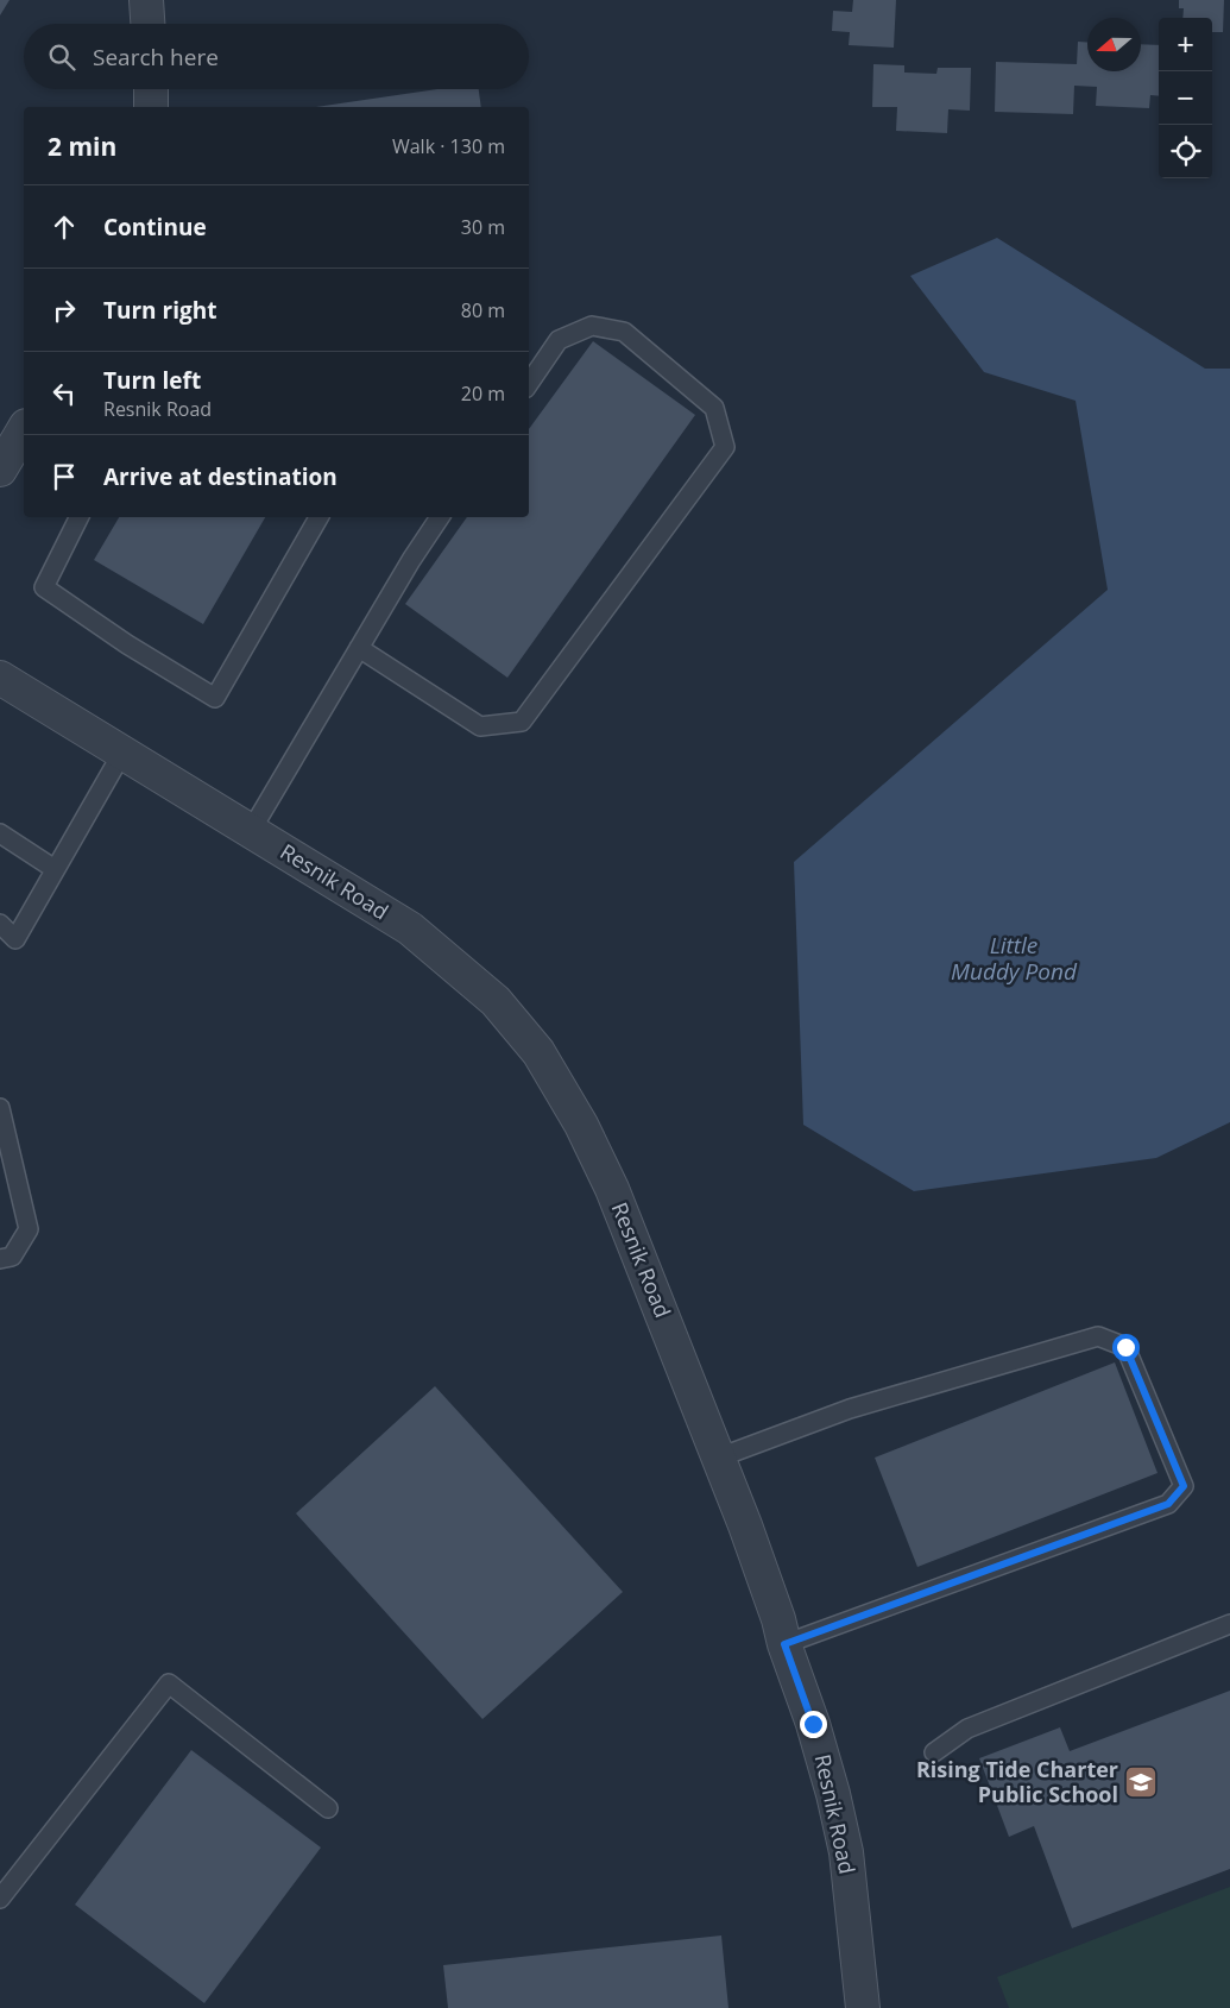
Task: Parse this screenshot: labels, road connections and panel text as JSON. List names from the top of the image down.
{
  "streets": {
    "street": ["Resnik Road"]
  },
  "water": ["Little Muddy Pond"],
  "places": {
    "school or university": ["Rising Tide Charter Public School"]
  },
  "north": "left",
  "page": {
    "map_buttons": ["+", "−"],
    "search": "Search here",
    "heading": ["2 min", "Walk · 130 m"],
    "list": [
      ["Continue", "30 m"],
      ["Turn right", "80 m"],
      ["Turn left", "Resnik Road", "20 m"],
      "Arrive at destination"
    ]
  }
}
